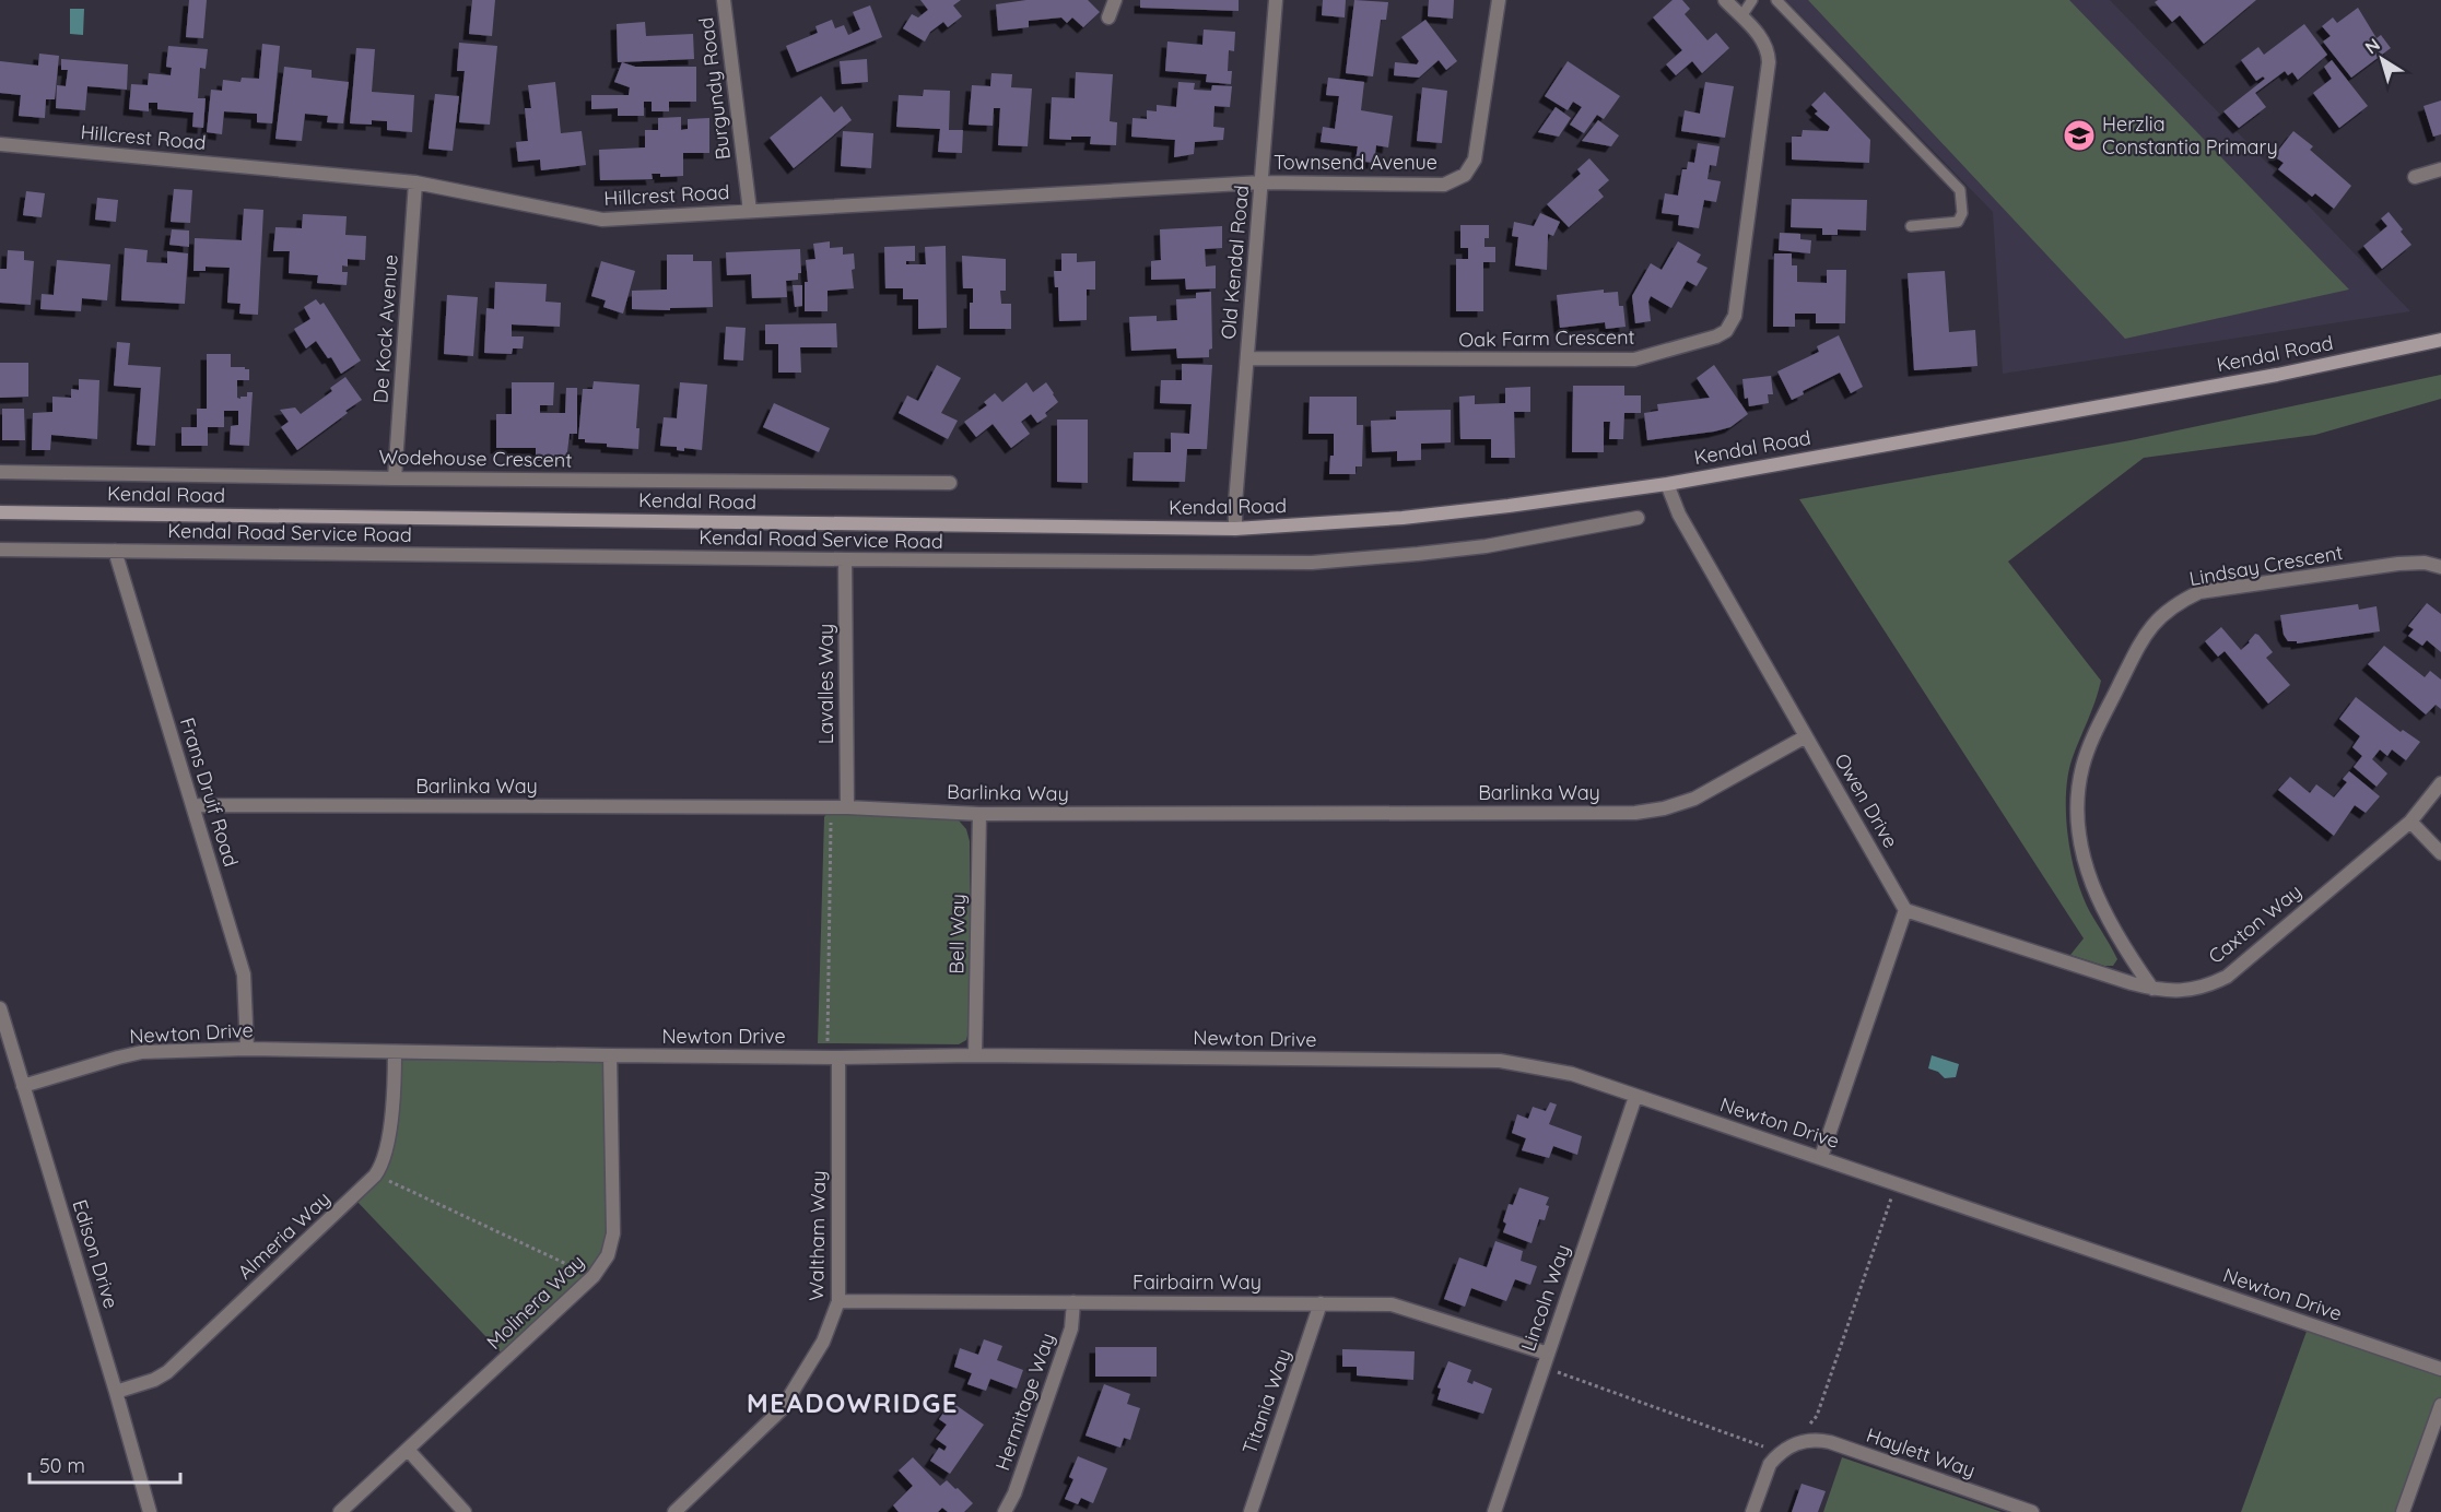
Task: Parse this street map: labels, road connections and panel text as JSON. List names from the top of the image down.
{
  "streets": {
    "main road": ["Kendal Road"],
    "street": [
      "Burgundy Road",
      "Hillcrest Road",
      "Townsend Avenue",
      "Old Kendal Road",
      "De Kock Avenue",
      "Oak Farm Crescent",
      "Wodehouse Crescent",
      "Kendal Road Service Road",
      "Lindsay Crescent",
      "Lavalles Way",
      "Barlinka Way",
      "Frans Druif Road",
      "Owen Drive",
      "Caxton Way",
      "Bell Way",
      "Newton Drive",
      "Almeria Way",
      "Waltham Way",
      "Edison Drive",
      "Fairbairn Way",
      "Lincoln Way",
      "Molinera Way",
      "Hermitage Way",
      "Titania Way",
      "Haylett Way"
    ]
  },
  "crossings": [
    ["Burgundy Road", "Hillcrest Road"],
    ["Hillcrest Road", "Townsend Avenue"],
    ["Hillcrest Road", "Old Kendal Road"],
    ["Hillcrest Road", "De Kock Avenue"],
    ["Townsend Avenue", "Old Kendal Road"],
    ["Old Kendal Road", "Oak Farm Crescent"],
    ["Old Kendal Road", "Kendal Road"],
    ["De Kock Avenue", "Wodehouse Crescent"],
    ["Kendal Road", "Owen Drive"],
    ["Kendal Road Service Road", "Lavalles Way"],
    ["Kendal Road Service Road", "Frans Druif Road"],
    ["Lindsay Crescent", "Caxton Way"],
    ["Lavalles Way", "Barlinka Way"],
    ["Barlinka Way", "Frans Druif Road"],
    ["Barlinka Way", "Owen Drive"],
    ["Barlinka Way", "Bell Way"],
    ["Frans Druif Road", "Newton Drive"],
    ["Owen Drive", "Caxton Way"],
    ["Bell Way", "Newton Drive"],
    ["Newton Drive", "Almeria Way"],
    ["Newton Drive", "Waltham Way"],
    ["Newton Drive", "Edison Drive"],
    ["Newton Drive", "Lincoln Way"],
    ["Newton Drive", "Molinera Way"],
    ["Almeria Way", "Edison Drive"],
    ["Waltham Way", "Fairbairn Way"],
    ["Fairbairn Way", "Lincoln Way"],
    ["Fairbairn Way", "Hermitage Way"],
    ["Fairbairn Way", "Titania Way"]
  ],
  "districts": ["MEADOWRIDGE"],
  "places": {
    "school or university": ["Herzlia Constantia Primary"]
  },
  "scale_bar": "50 m",
  "north": "top left"
}
